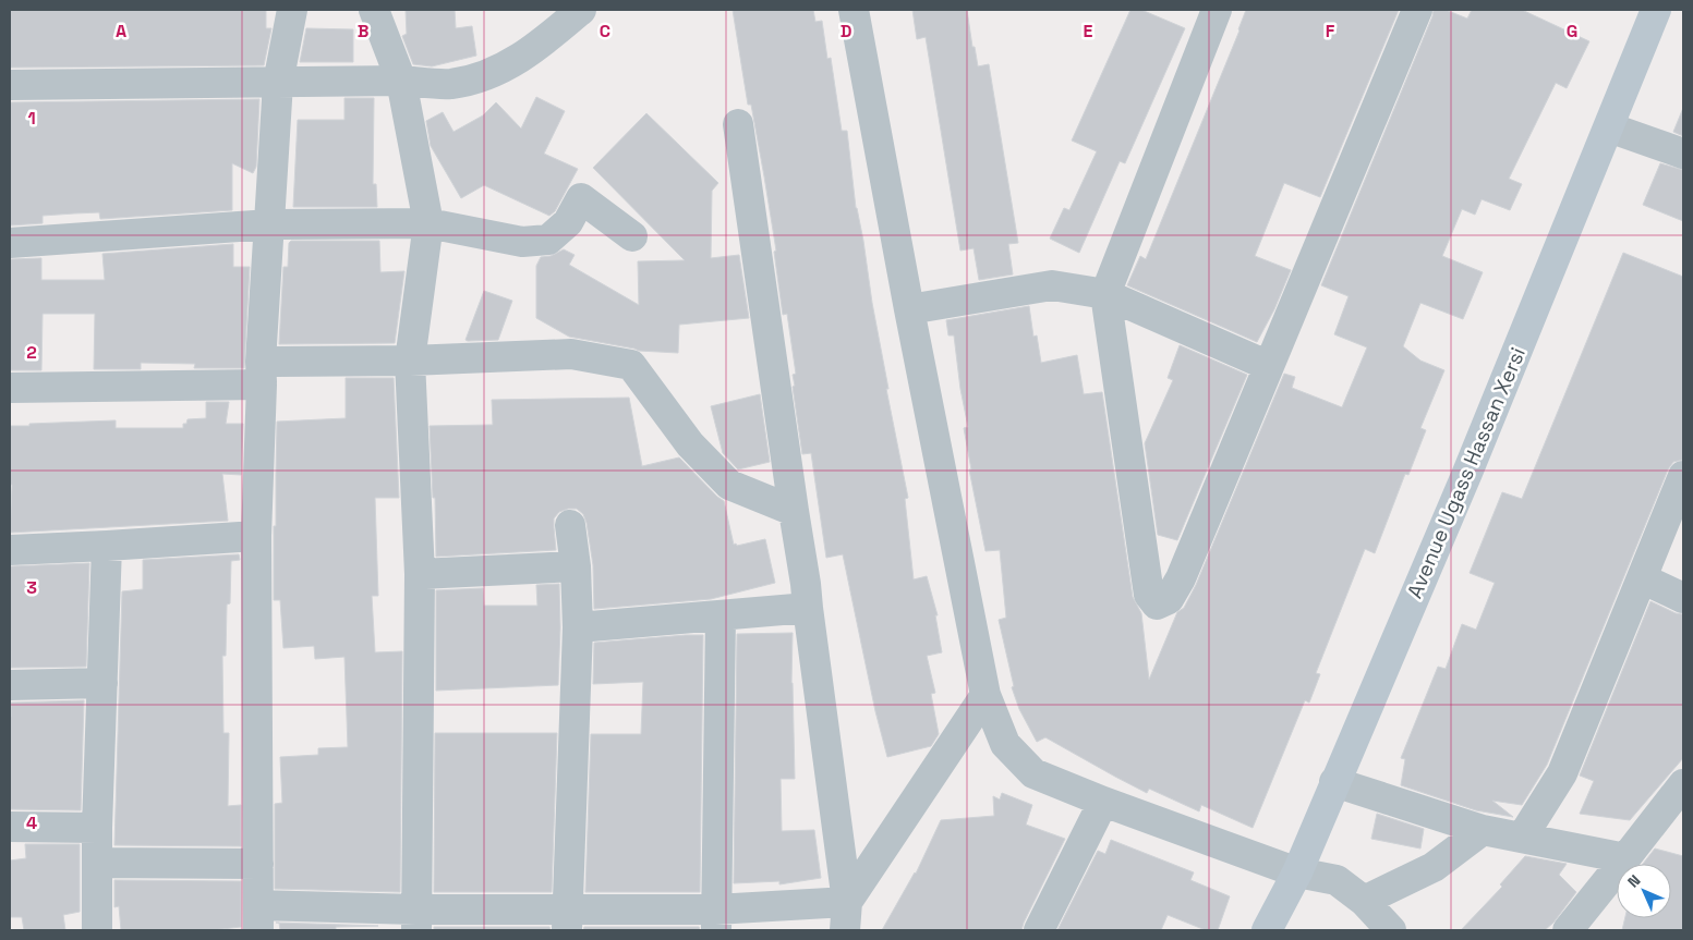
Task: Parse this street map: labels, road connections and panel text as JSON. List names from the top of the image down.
{
  "streets": {
    "main road": ["Avenue Ugass Hassan Xersi"]
  },
  "north": "top left",
  "grid": {
    "columns": [
      "A",
      "B",
      "C",
      "D",
      "E",
      "F",
      "G"
    ],
    "rows": [
      "1",
      "2",
      "3",
      "4"
    ]
  }
}
